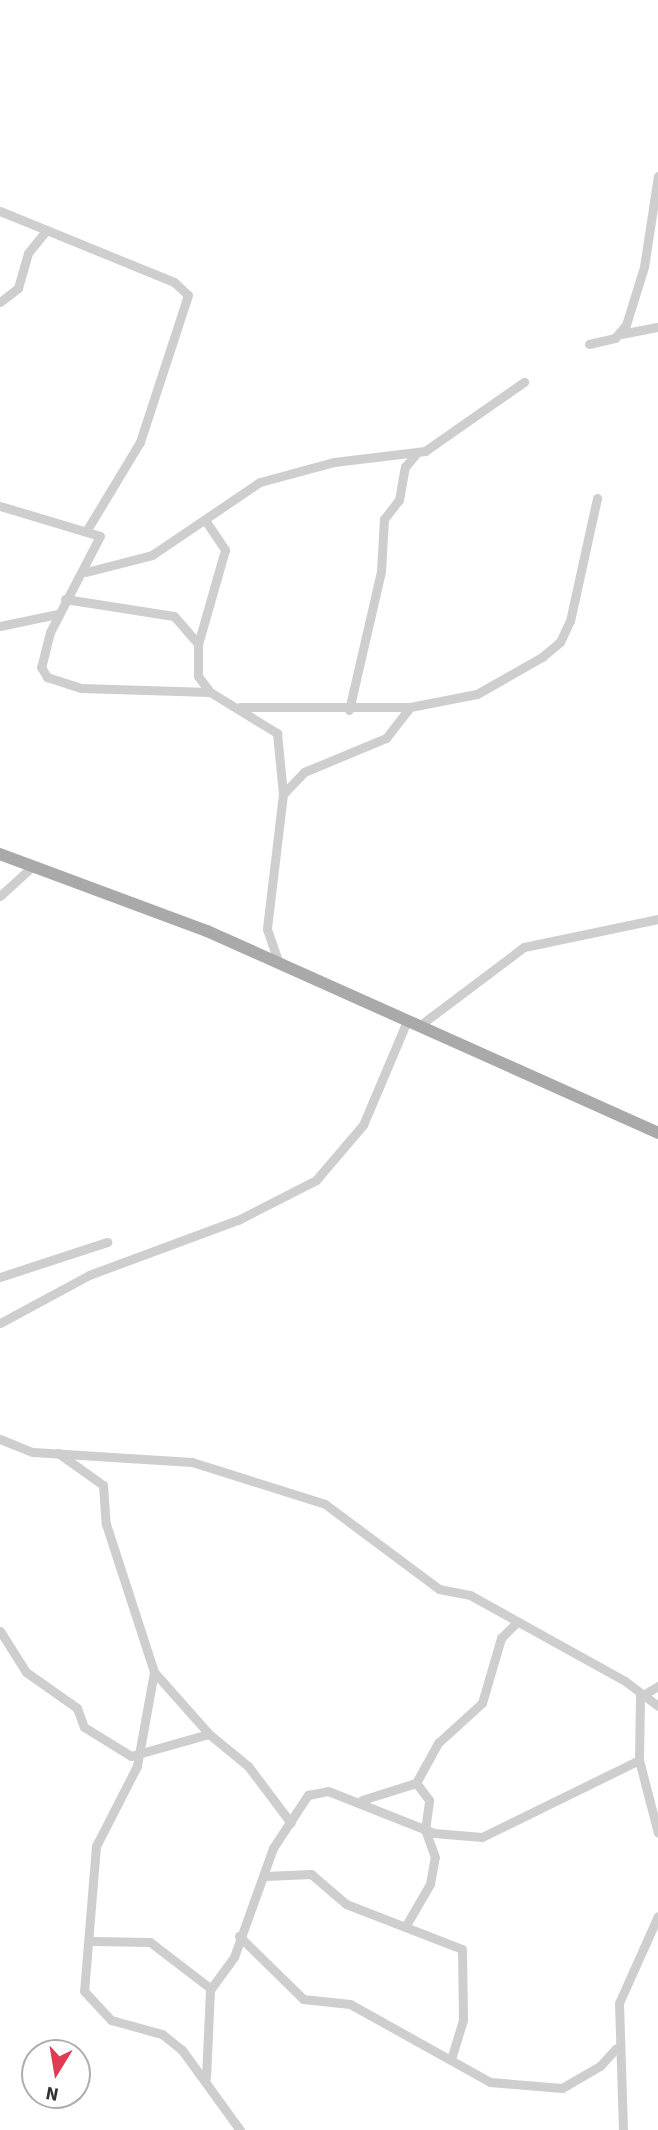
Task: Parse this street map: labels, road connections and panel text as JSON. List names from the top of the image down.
{
  "north": "bottom"
}
